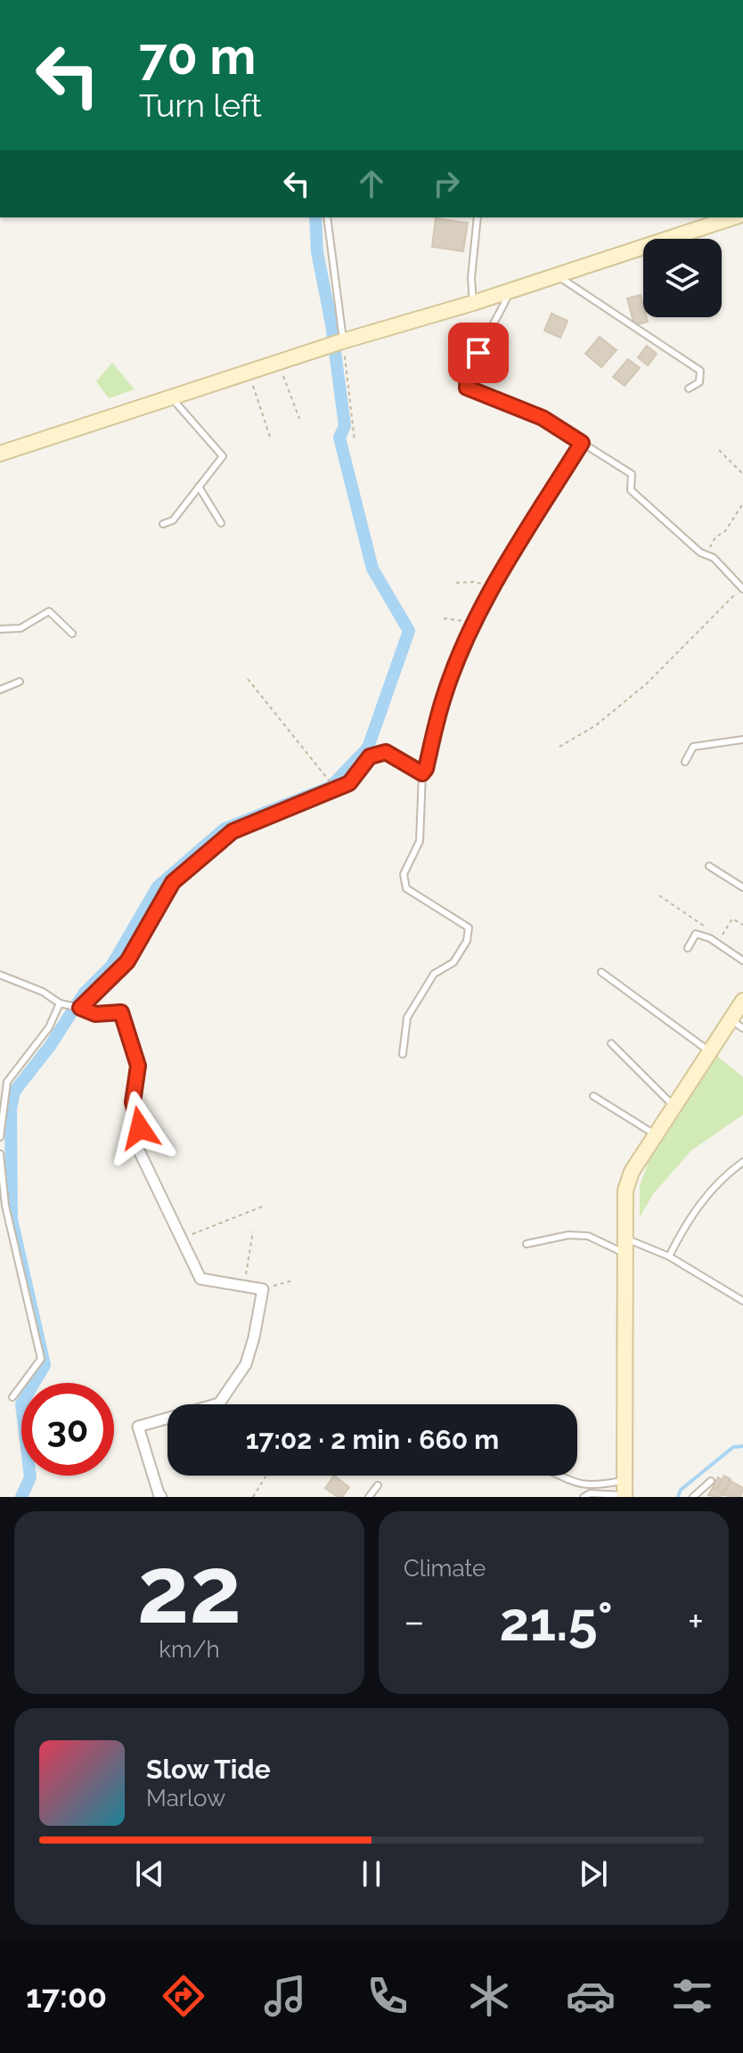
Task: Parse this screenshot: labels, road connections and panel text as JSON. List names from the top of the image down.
{
  "page": {
    "turn": ["70 m", "Turn left"],
    "limit": "30",
    "trip": "17:02 · 2 min · 660 m",
    "tile": [
      ["22", "km/h"],
      "Climate"
    ],
    "heat": ["−", "21.5°", "+"],
    "song": ["Slow Tide", "Marlow"],
    "tabs": "17:00"
  }
}
